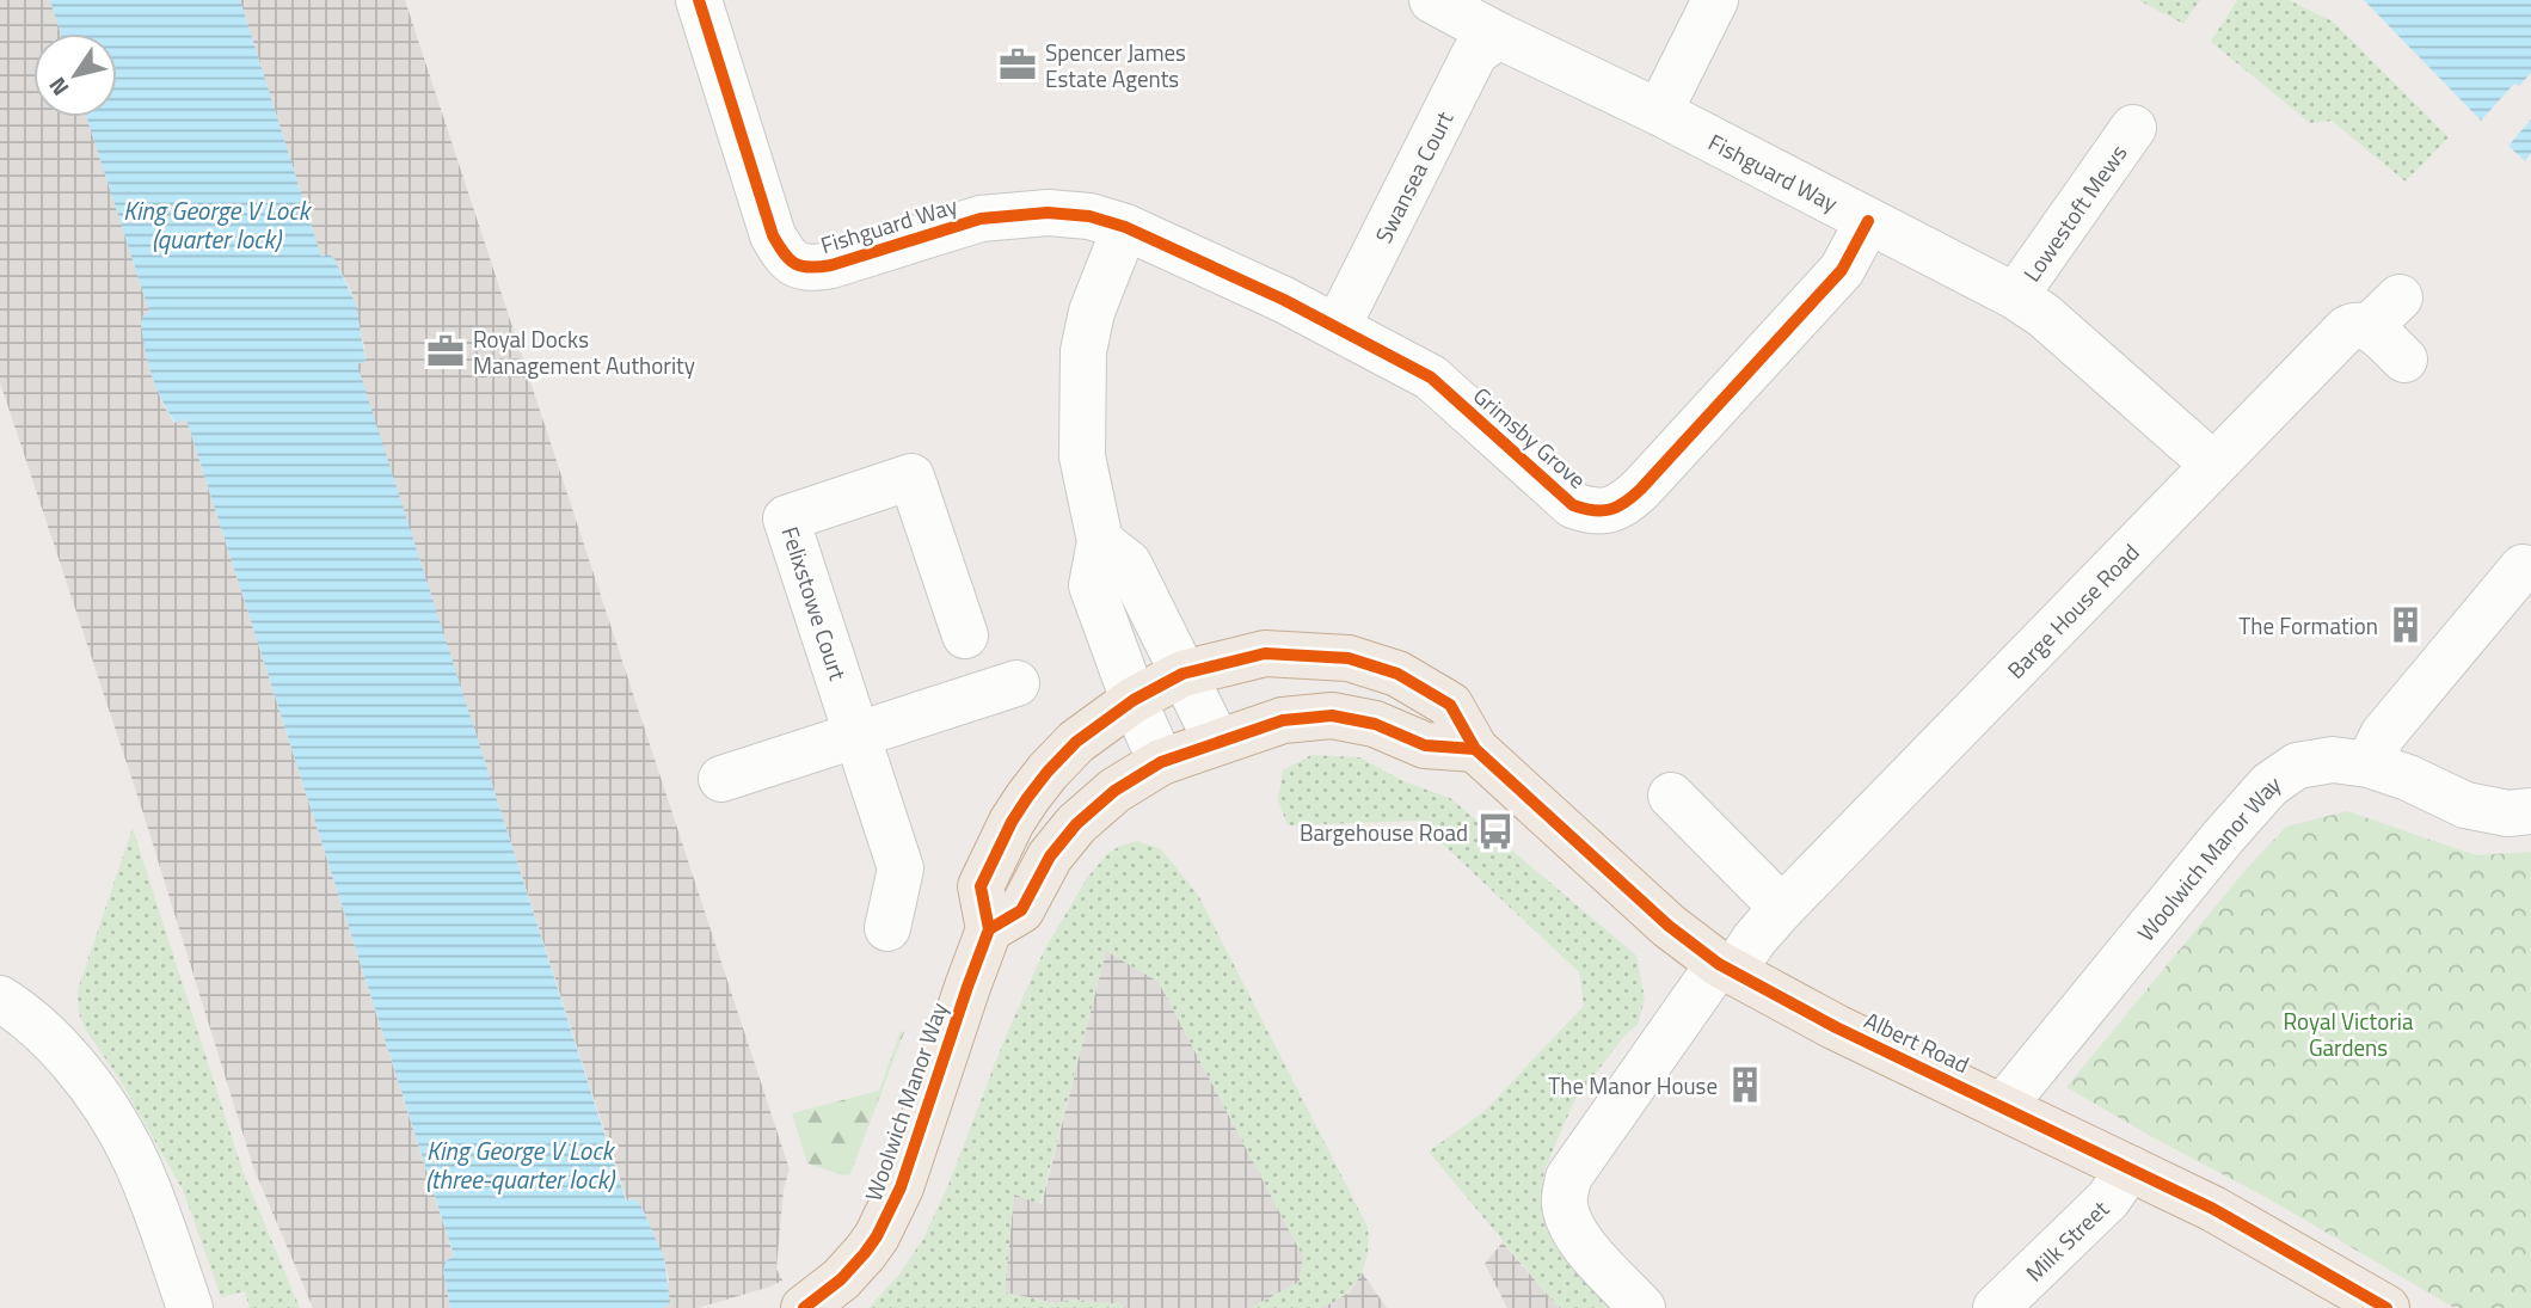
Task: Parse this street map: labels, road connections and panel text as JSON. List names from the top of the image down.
{
  "streets": {
    "highway": ["Woolwich Manor Way", "Albert Road"],
    "street": [
      "Fishguard Way",
      "Swansea Court",
      "Lowestoft Mews",
      "Grimsby Grove",
      "Felixstowe Court",
      "Barge House Road",
      "Milk Street"
    ]
  },
  "crossings": [
    ["Fishguard Way", "Swansea Court"],
    ["Fishguard Way", "Lowestoft Mews"],
    ["Fishguard Way", "Grimsby Grove"],
    ["Fishguard Way", "Barge House Road"],
    ["Swansea Court", "Grimsby Grove"],
    ["Barge House Road", "Albert Road"],
    ["Woolwich Manor Way", "Albert Road"],
    ["Albert Road", "Milk Street"]
  ],
  "water": ["King George V Lock (quarter lock)", "King George V Lock (three-quarter lock)"],
  "parks": ["Royal Victoria Gardens"],
  "places": {
    "office": ["Spencer James Estate Agents", "Royal Docks Management Authority"],
    "building": ["The Formation", "The Manor House"],
    "bus stop": ["Bargehouse Road"]
  },
  "north": "bottom left"
}
